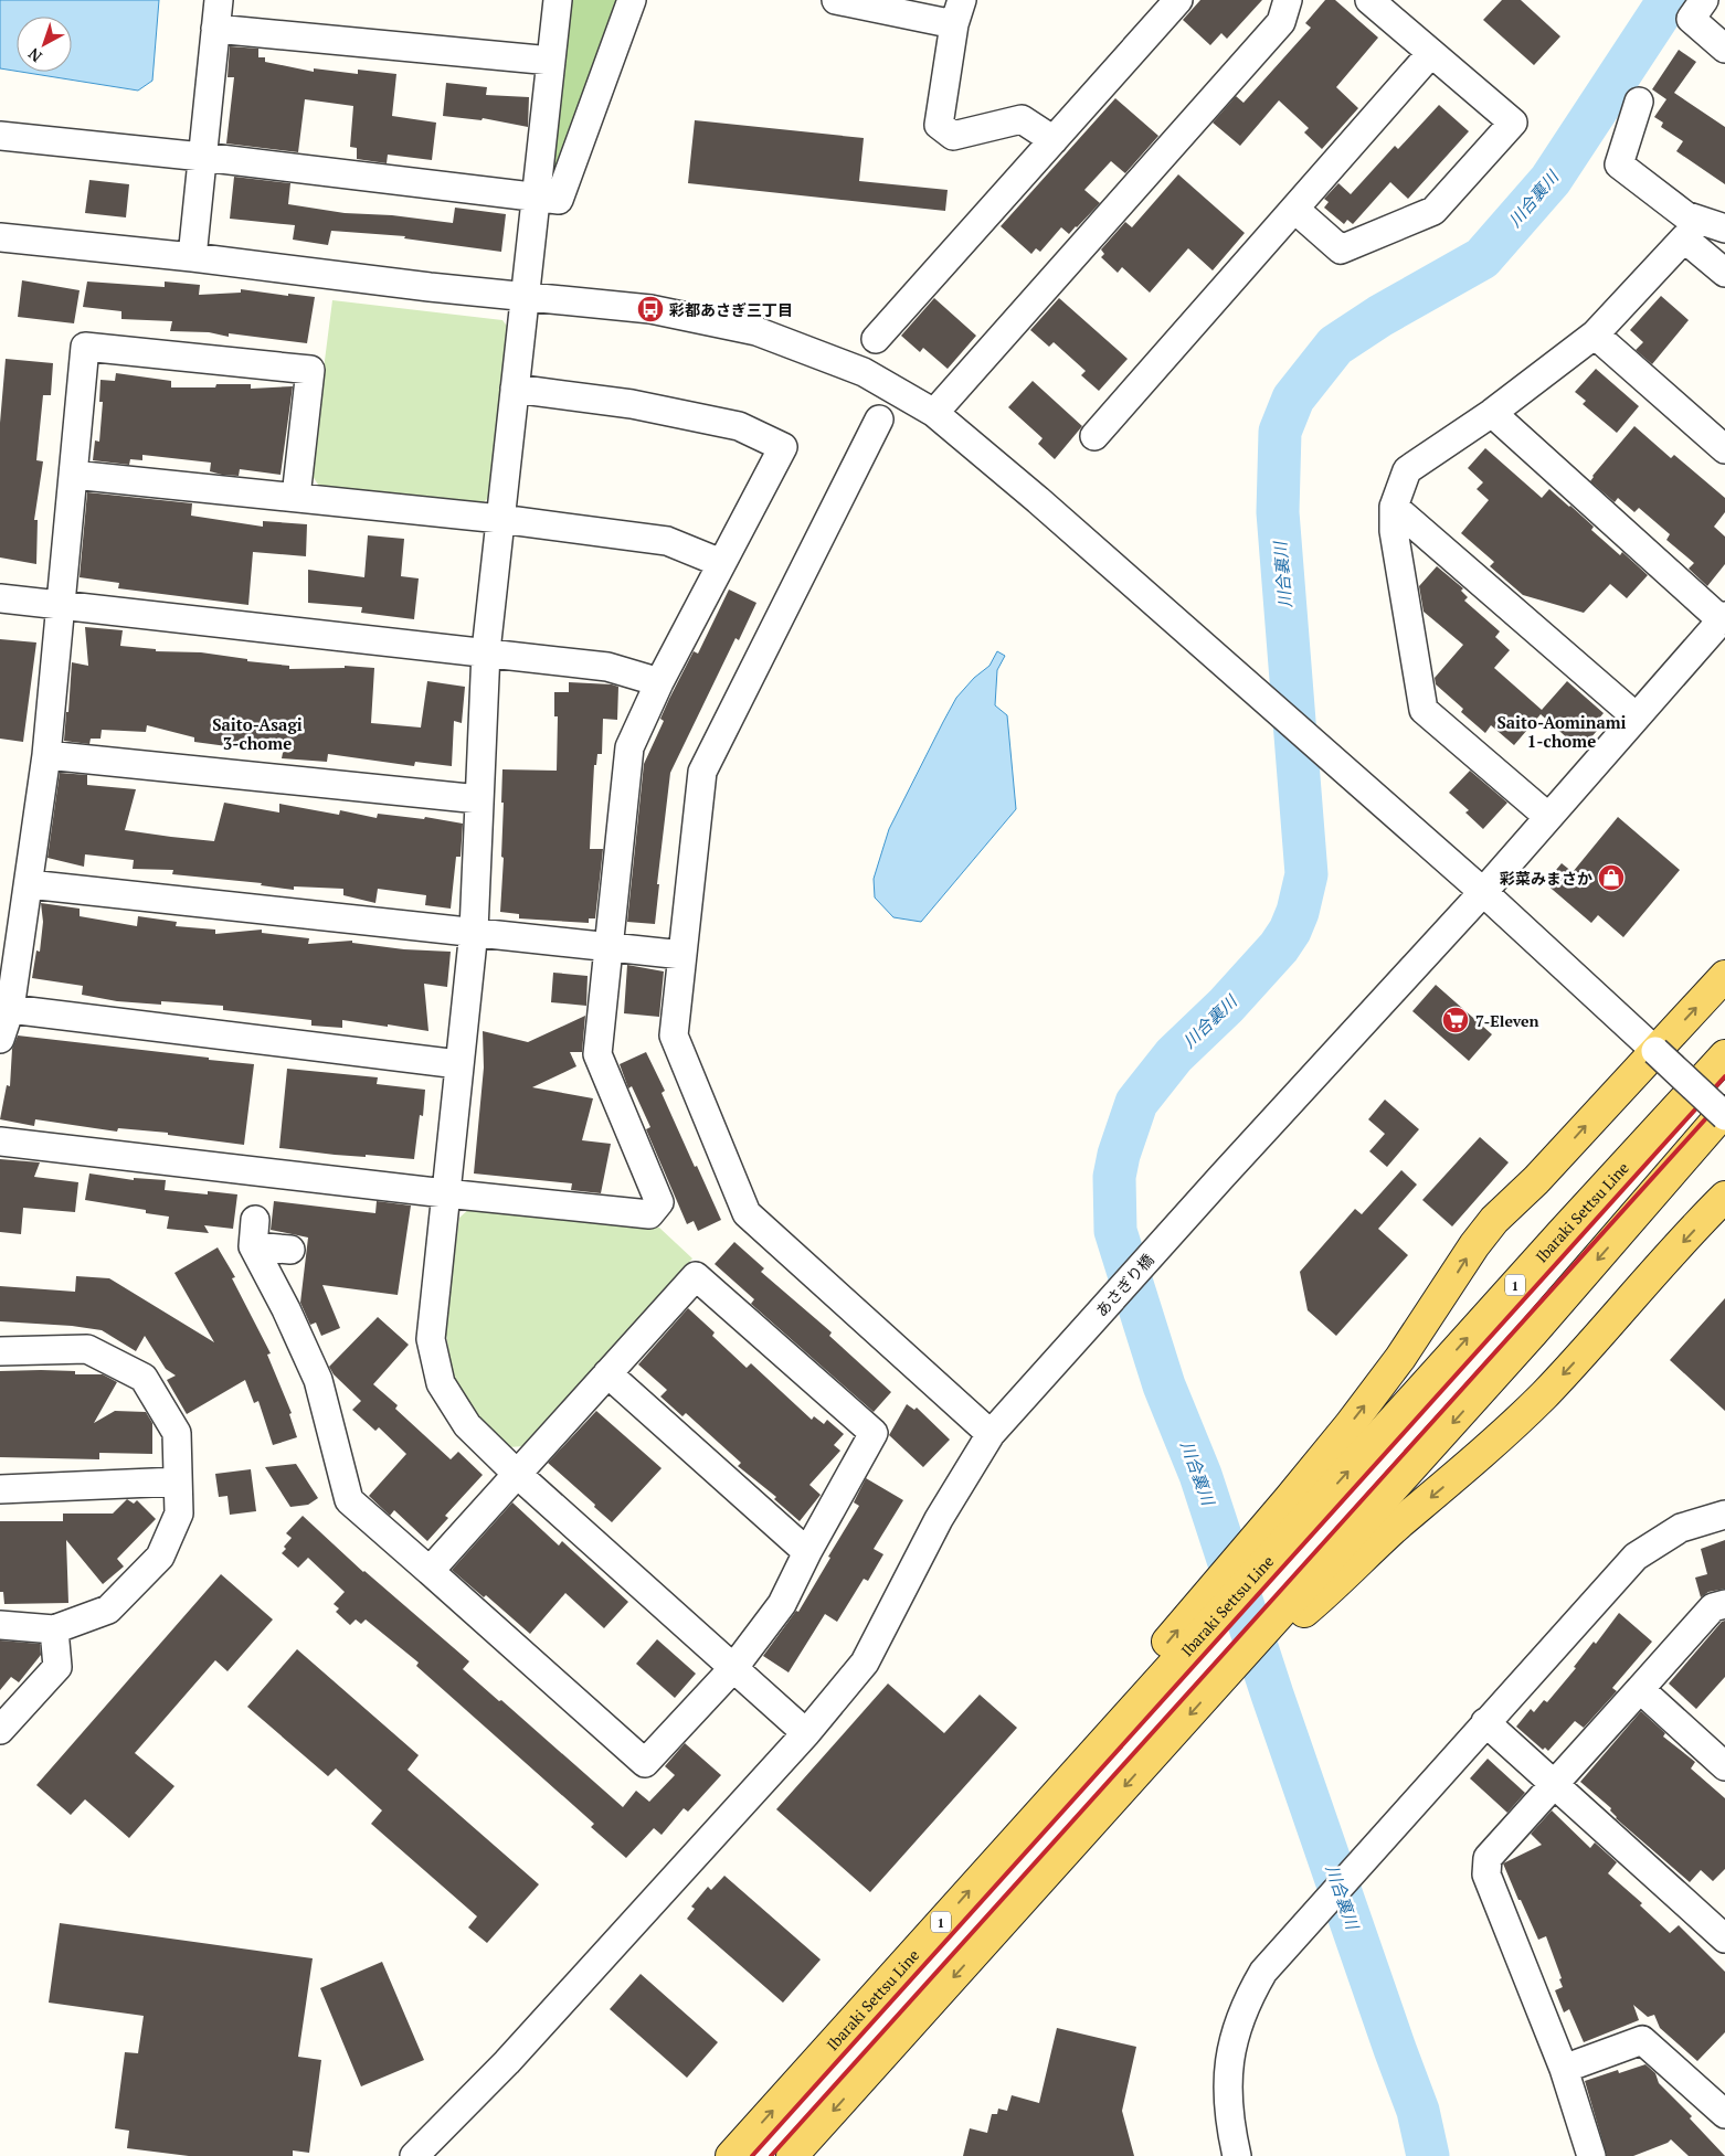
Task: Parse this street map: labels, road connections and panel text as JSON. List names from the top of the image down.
{
  "streets": {
    "main road": ["Ibaraki Settsu Line", "1"],
    "street": ["あさぎり橋"]
  },
  "districts": ["Saito-Aominami 1-chome", "Saito-Asagi 3-chome"],
  "water": ["川合裏川"],
  "places": {
    "bus stop": ["彩都あさぎ三丁目"],
    "shop": ["彩菜みまさか"],
    "supermarket": ["7-Eleven"]
  },
  "north": "bottom left"
}
